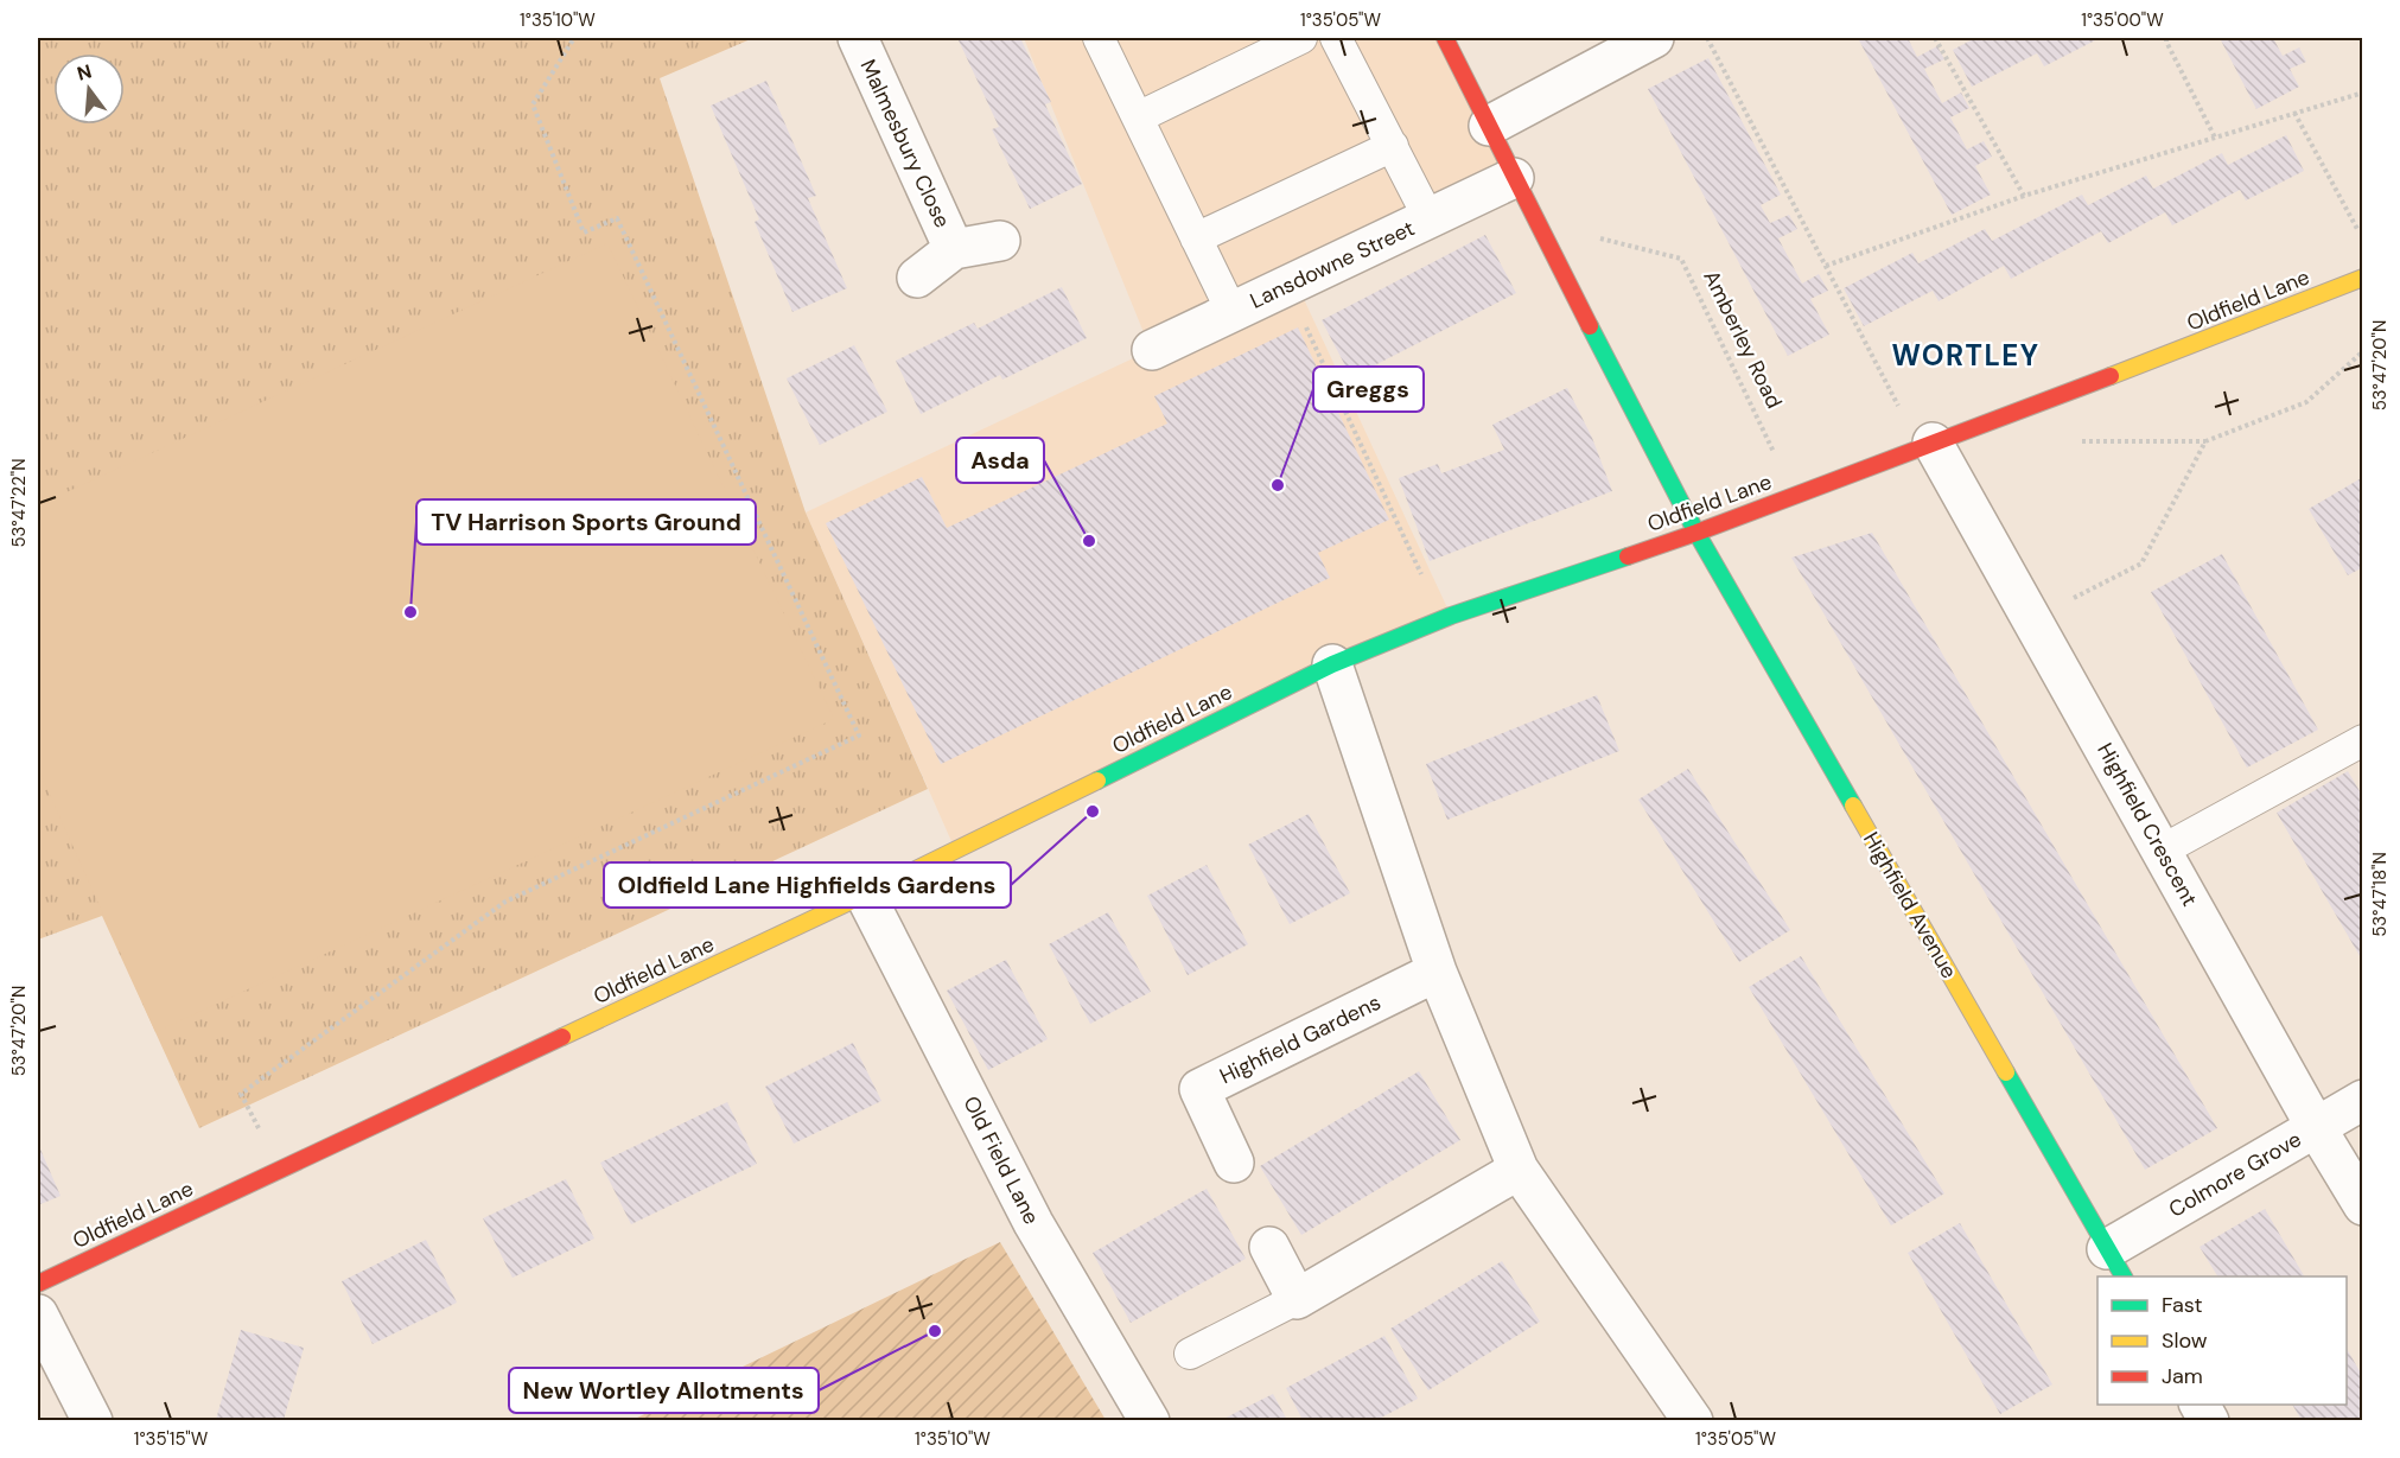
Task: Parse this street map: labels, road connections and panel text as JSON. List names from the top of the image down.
{
  "streets": {
    "street": [
      "Malmesbury Close",
      "Lansdowne Street",
      "Oldfield Lane",
      "Highfield Crescent",
      "Highfield Avenue",
      "Highfield Gardens",
      "Old Field Lane",
      "Colmore Grove"
    ],
    "path": ["Amberley Road"]
  },
  "crossings": [
    ["Oldfield Lane", "Amberley Road"],
    ["Oldfield Lane", "Highfield Crescent"],
    ["Oldfield Lane", "Highfield Avenue"],
    ["Oldfield Lane", "Old Field Lane"],
    ["Highfield Crescent", "Colmore Grove"],
    ["Highfield Avenue", "Colmore Grove"]
  ],
  "districts": ["WORTLEY"],
  "places": [
    "Greggs",
    "Asda",
    "TV Harrison Sports Ground",
    "Oldfield Lane Highfields Gardens",
    "New Wortley Allotments"
  ],
  "legend": ["Fast", "Slow", "Jam"],
  "north": "top",
  "coordinates": [
    "1°35'10\"W",
    "1°35'05\"W",
    "1°35'00\"W",
    "53°47'20\"N",
    "53°47'22\"N",
    "53°47'18\"N",
    "1°35'15\"W"
  ]
}
